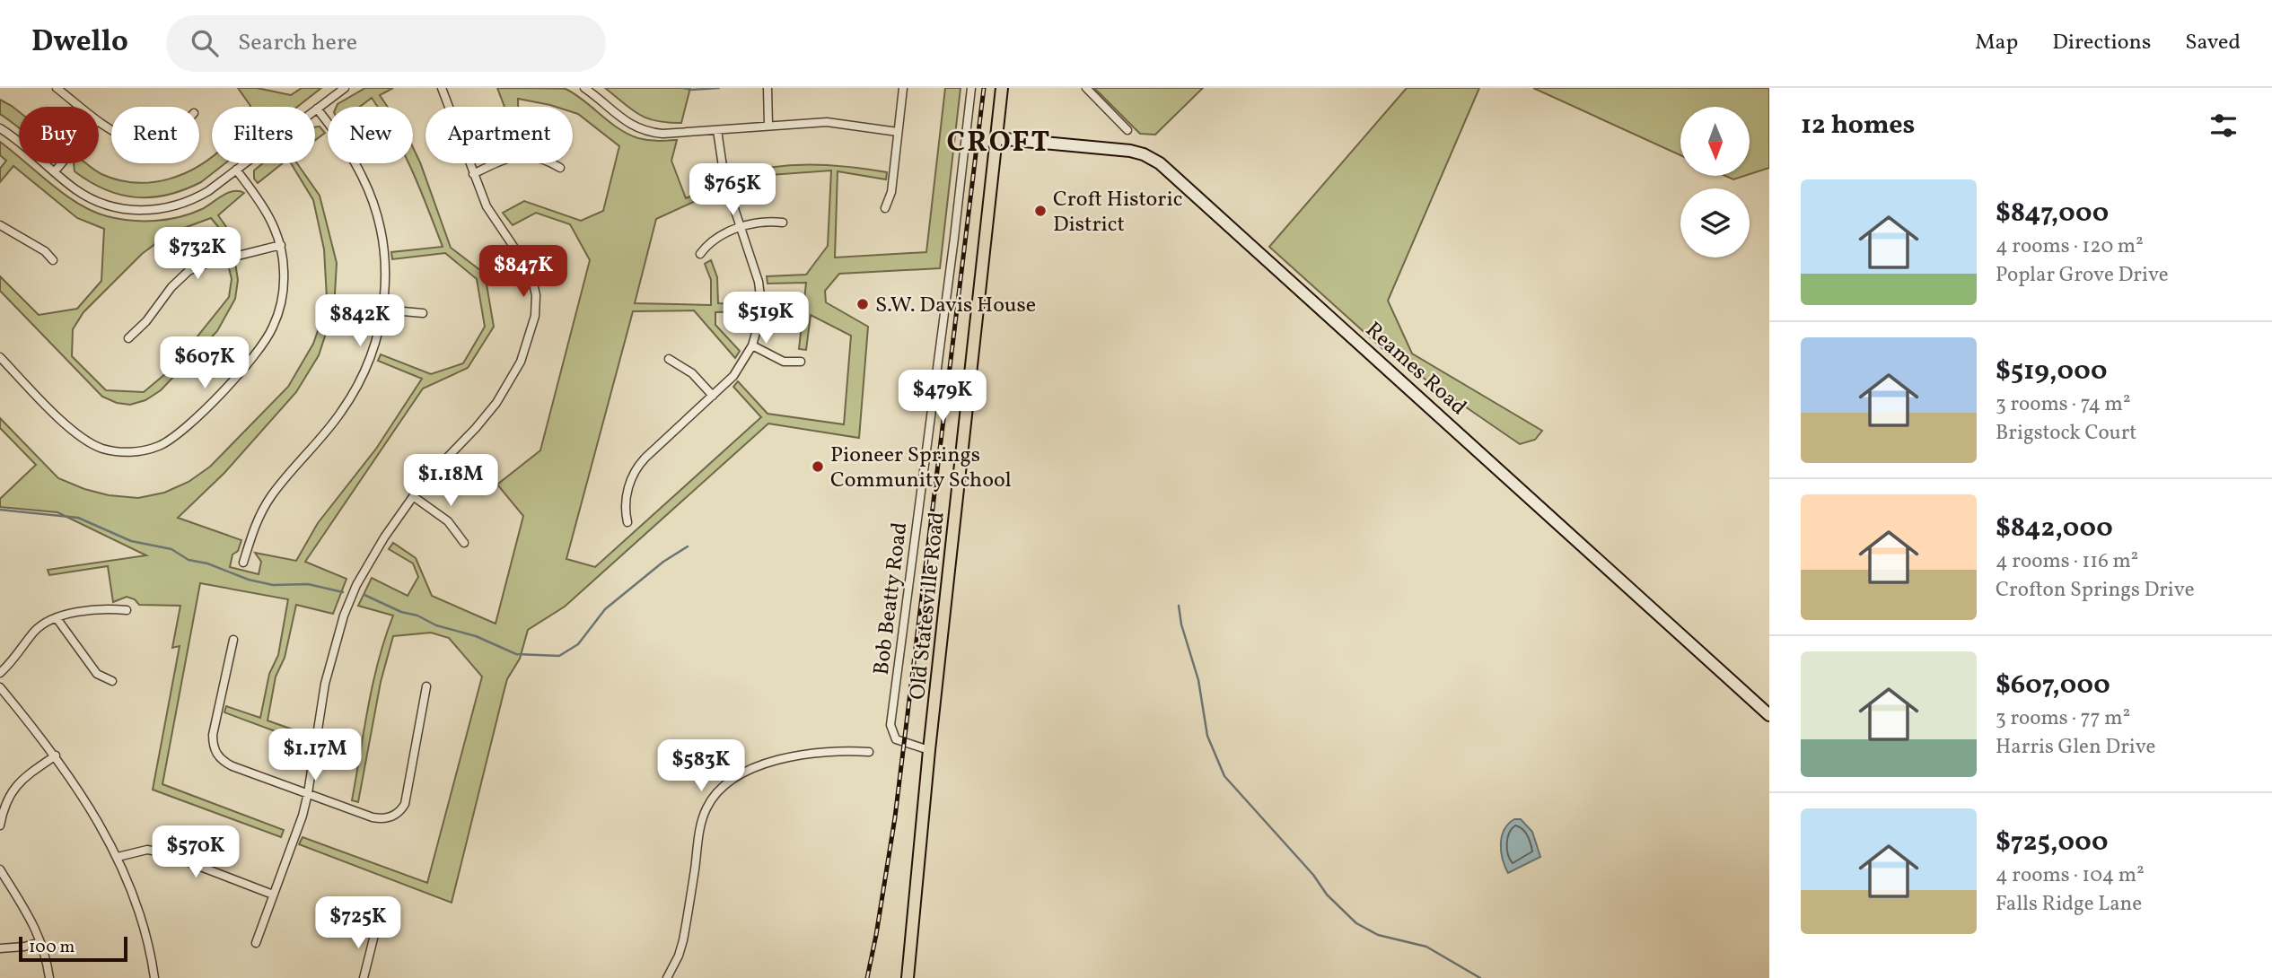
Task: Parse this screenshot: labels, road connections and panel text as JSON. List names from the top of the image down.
{
  "streets": {
    "main road": ["Reames Road", "Old Statesville Road"],
    "street": ["Bob Beatty Road"]
  },
  "crossings": [
    ["Reames Road", "Old Statesville Road"],
    ["Bob Beatty Road", "Old Statesville Road"]
  ],
  "districts": ["CROFT"],
  "places": ["Croft Historic District", "S.W. Davis House", "Pioneer Springs Community School"],
  "scale_bar": "100 m",
  "north": "bottom",
  "page": {
    "header": "Dwello",
    "search": "Search here",
    "nav": ["Map", "Directions", "Saved"],
    "heading": "12 homes",
    "chip": [
      "Buy",
      "Rent",
      "Filters",
      "New",
      "Apartment"
    ],
    "price": [
      "$765K",
      "$732K",
      "$847K",
      "$519K",
      "$842K",
      "$607K",
      "$479K",
      "$1.18M",
      "$1.17M",
      "$583K",
      "$570K",
      "$725K"
    ],
    "list": [
      {
        "name": "$847,000",
        "note": "4 rooms · 120 m² · Poplar Grove Drive"
      },
      {
        "name": "$519,000",
        "note": "3 rooms · 74 m² · Brigstock Court"
      },
      {
        "name": "$842,000",
        "note": "4 rooms · 116 m² · Crofton Springs Drive"
      },
      {
        "name": "$607,000",
        "note": "3 rooms · 77 m² · Harris Glen Drive"
      },
      {
        "name": "$725,000",
        "note": "4 rooms · 104 m² · Falls Ridge Lane"
      }
    ],
    "scale": "100 m"
  }
}
